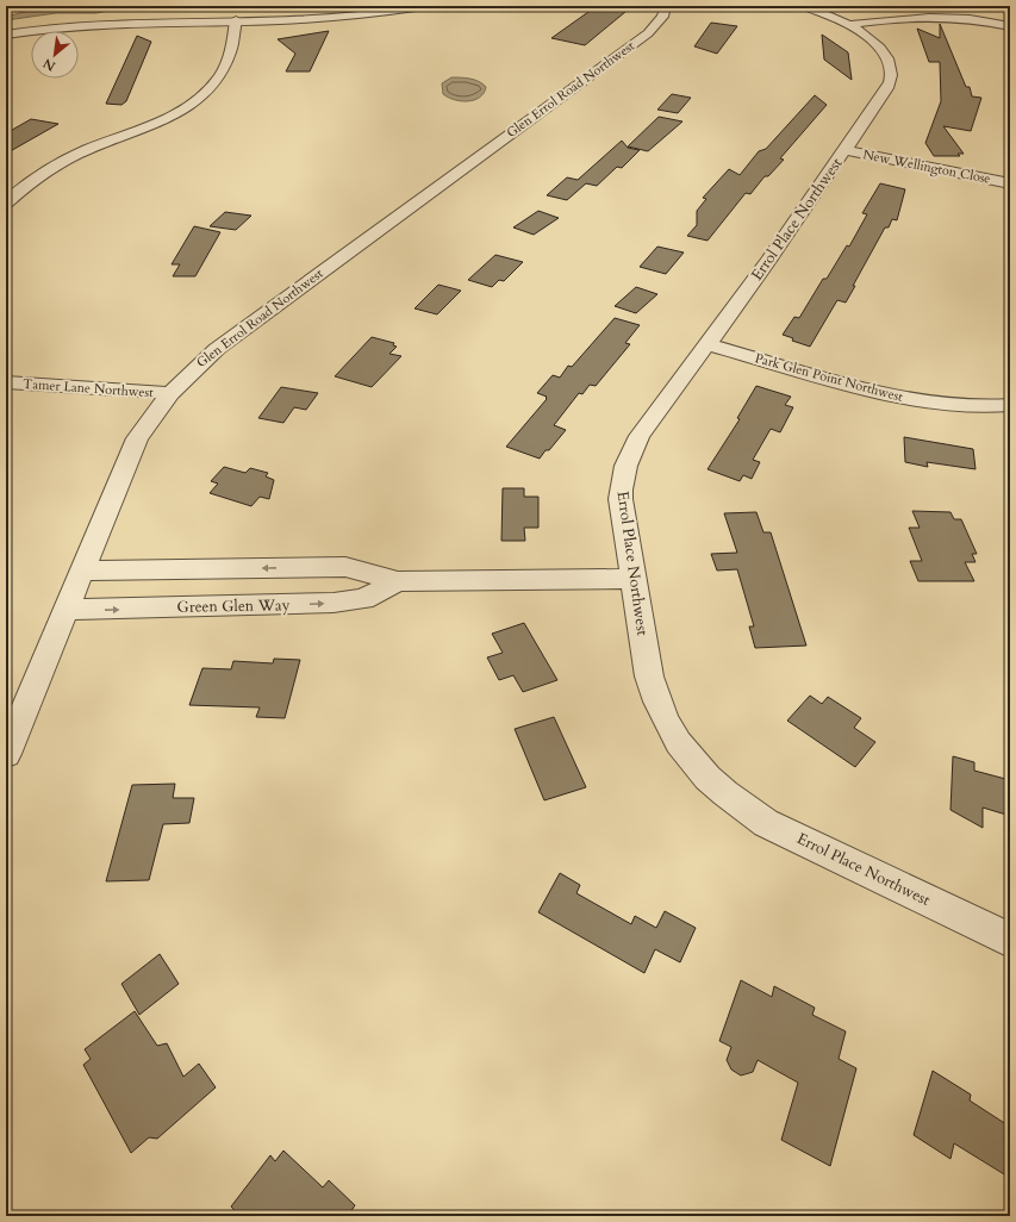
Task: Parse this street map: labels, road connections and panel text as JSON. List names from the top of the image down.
{
  "streets": {
    "street": [
      "Glen Errol Road Northwest",
      "New Wellington Close",
      "Errol Place Northwest",
      "Park Glen Point Northwest",
      "Tamer Lane Northwest",
      "Green Glen Way"
    ]
  },
  "crossings": [
    ["Glen Errol Road Northwest", "Tamer Lane Northwest"],
    ["Glen Errol Road Northwest", "Green Glen Way"],
    ["New Wellington Close", "Errol Place Northwest"],
    ["Errol Place Northwest", "Park Glen Point Northwest"],
    ["Errol Place Northwest", "Green Glen Way"]
  ],
  "north": "bottom left"
}
